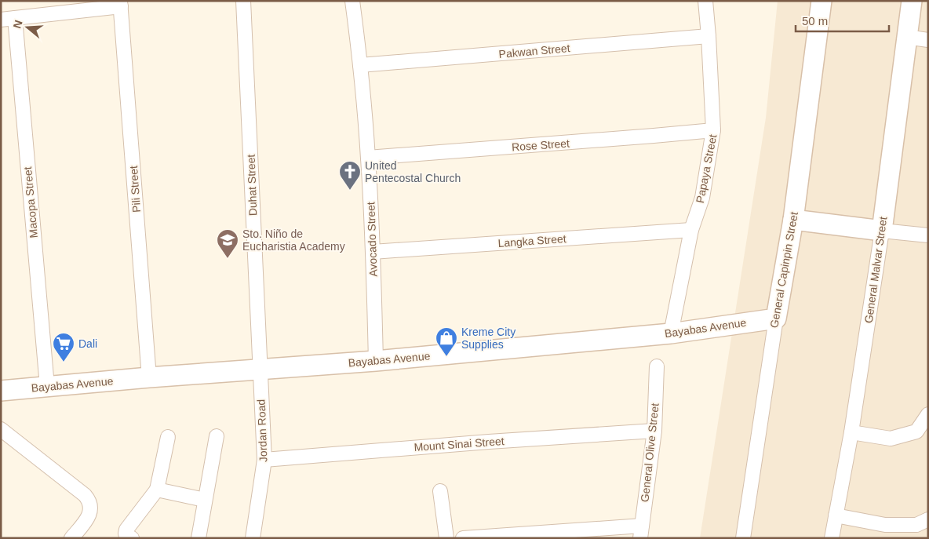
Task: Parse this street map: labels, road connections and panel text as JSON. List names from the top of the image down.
{
  "streets": {
    "street": [
      "Pakwan Street",
      "Rose Street",
      "Papaya Street",
      "Duhat Street",
      "Pili Street",
      "Macopa Street",
      "Avocado Street",
      "Langka Street",
      "General Capinpin Street",
      "General Malvar Street",
      "Bayabas Avenue",
      "Jordan Road",
      "Mount Sinai Street",
      "General Olive Street"
    ]
  },
  "crossings": [
    ["Pakwan Street", "Papaya Street"],
    ["Pakwan Street", "Avocado Street"],
    ["Rose Street", "Papaya Street"],
    ["Rose Street", "Avocado Street"],
    ["Papaya Street", "Langka Street"],
    ["Papaya Street", "Bayabas Avenue"],
    ["Duhat Street", "Bayabas Avenue"],
    ["Duhat Street", "Jordan Road"],
    ["Pili Street", "Bayabas Avenue"],
    ["Macopa Street", "Bayabas Avenue"],
    ["Avocado Street", "Langka Street"],
    ["Avocado Street", "Bayabas Avenue"],
    ["General Capinpin Street", "Bayabas Avenue"],
    ["Bayabas Avenue", "Jordan Road"],
    ["Jordan Road", "Mount Sinai Street"],
    ["Mount Sinai Street", "General Olive Street"]
  ],
  "places": {
    "church": ["United Pentecostal Church"],
    "school or university": ["Sto. Niño de Eucharistia Academy"],
    "shop": ["Kreme City Supplies"],
    "supermarket": ["Dali"]
  },
  "scale_bar": "50 m",
  "north": "left"
}
